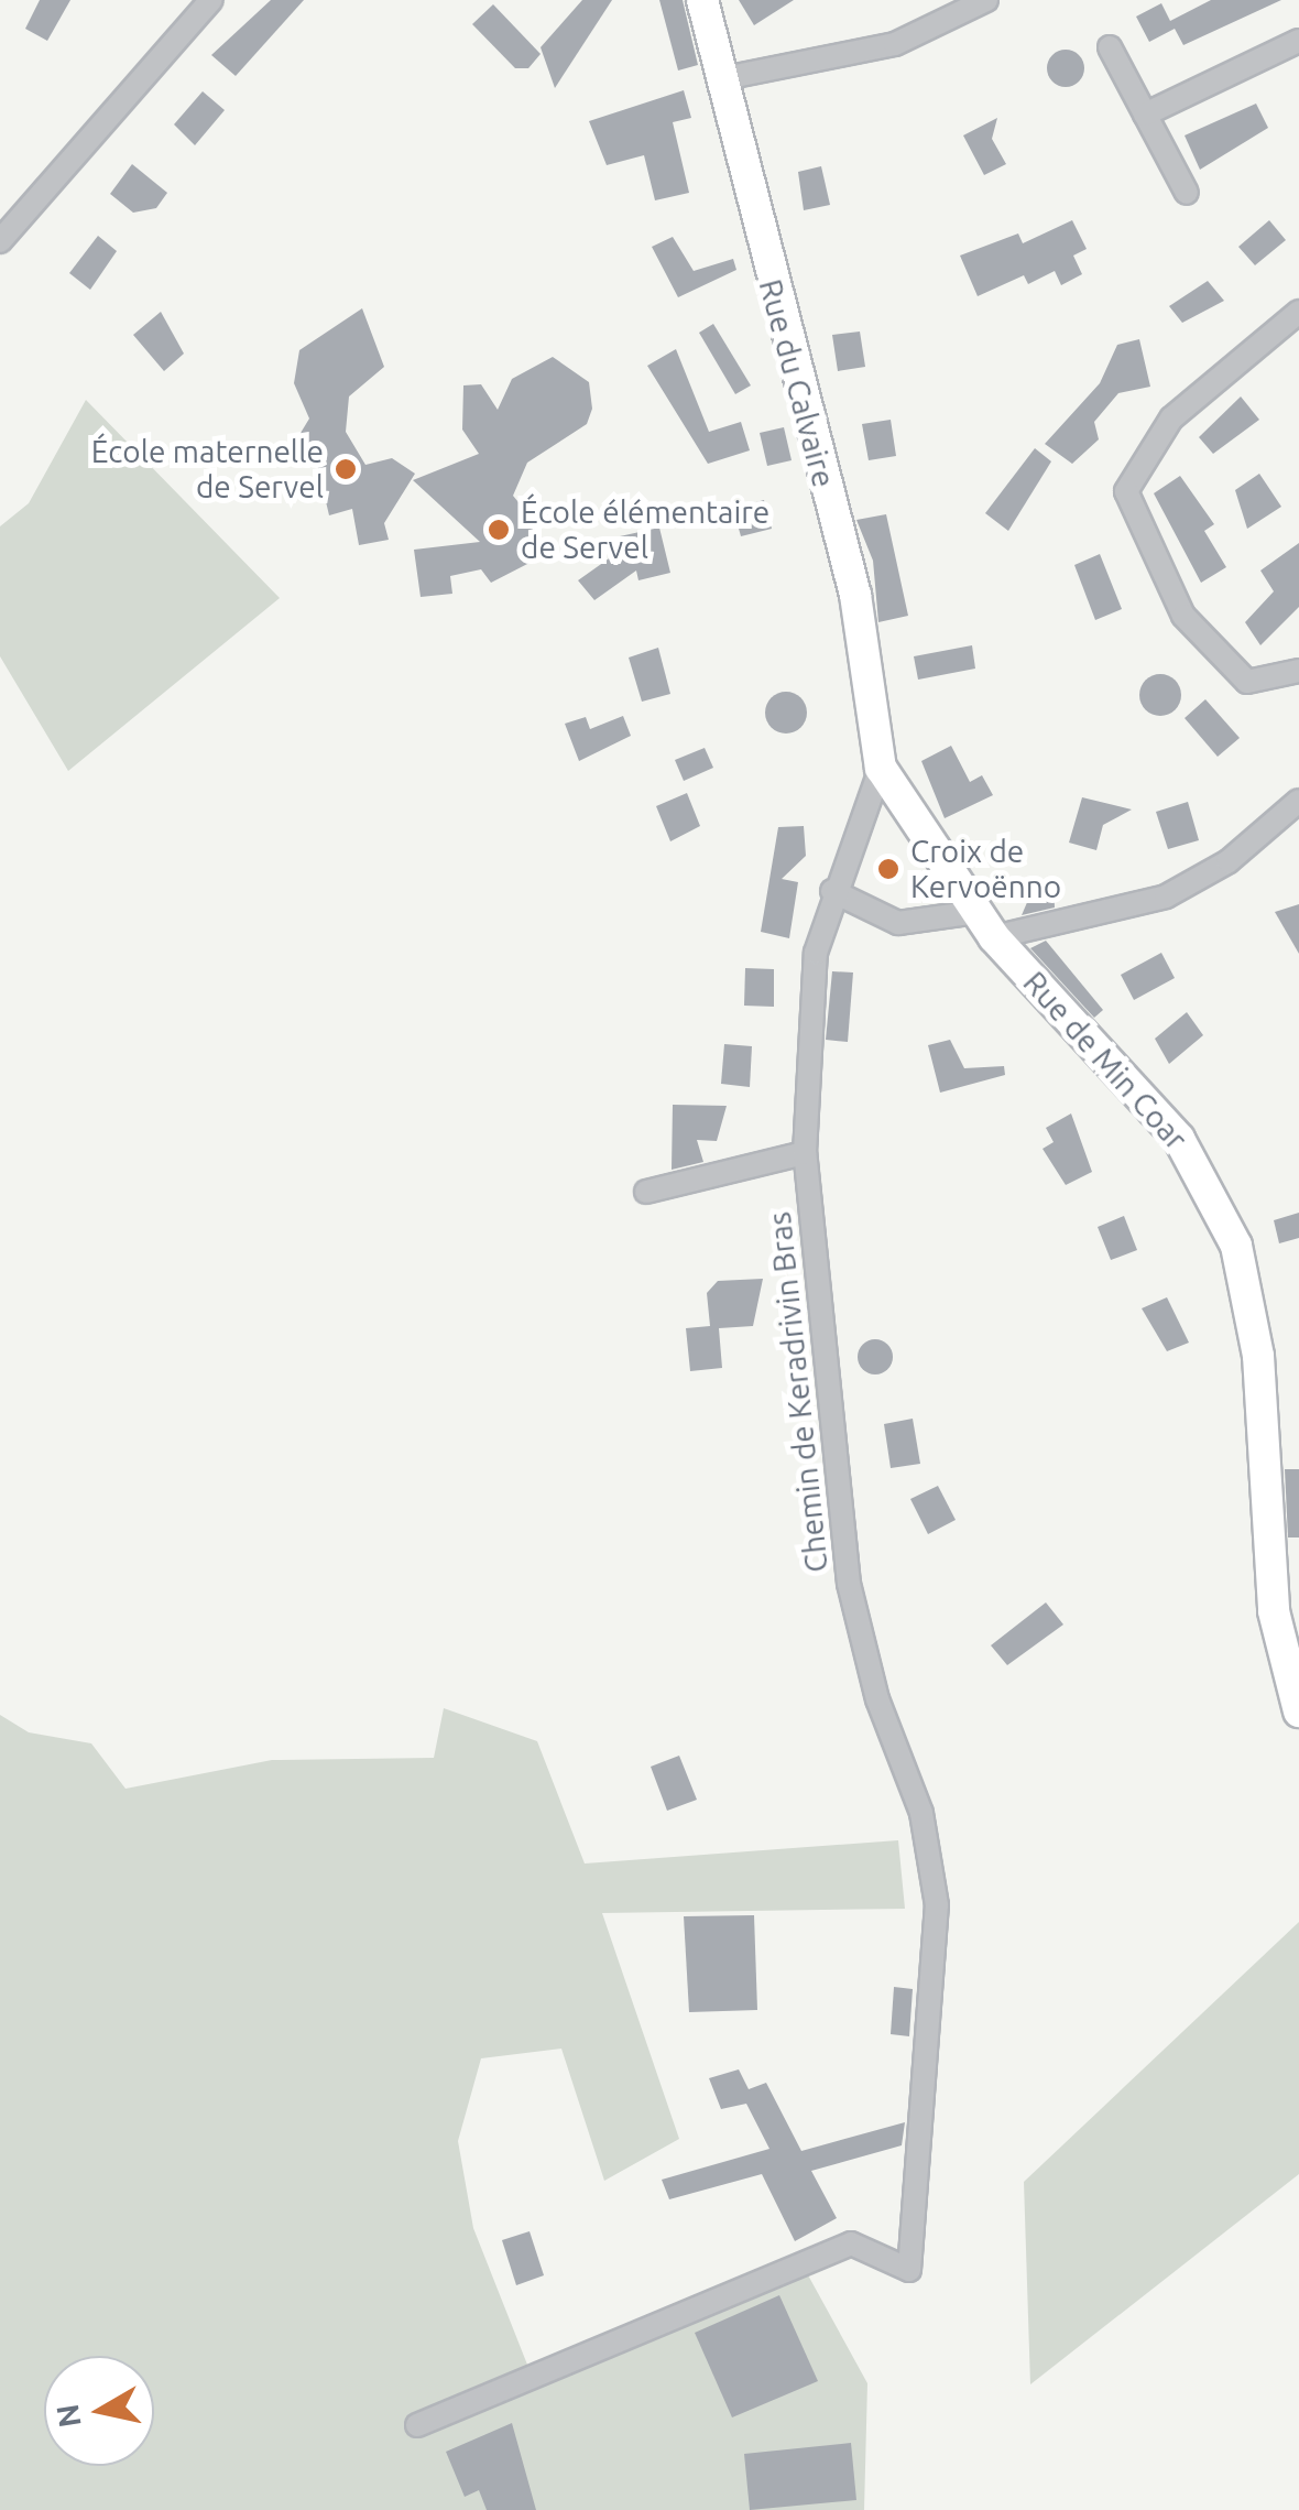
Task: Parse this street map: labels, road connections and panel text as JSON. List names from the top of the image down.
{
  "streets": {
    "street": ["Rue du Calvaire", "Rue de Min Coar", "Chemin de Keradrivin Bras"]
  },
  "crossings": [
    ["Rue du Calvaire", "Rue de Min Coar"],
    ["Rue du Calvaire", "Chemin de Keradrivin Bras"],
    ["Rue de Min Coar", "Chemin de Keradrivin Bras"]
  ],
  "places": ["École maternelle de Servel", "École élémentaire de Servel", "Croix de Kervoënno"],
  "north": "left"
}
